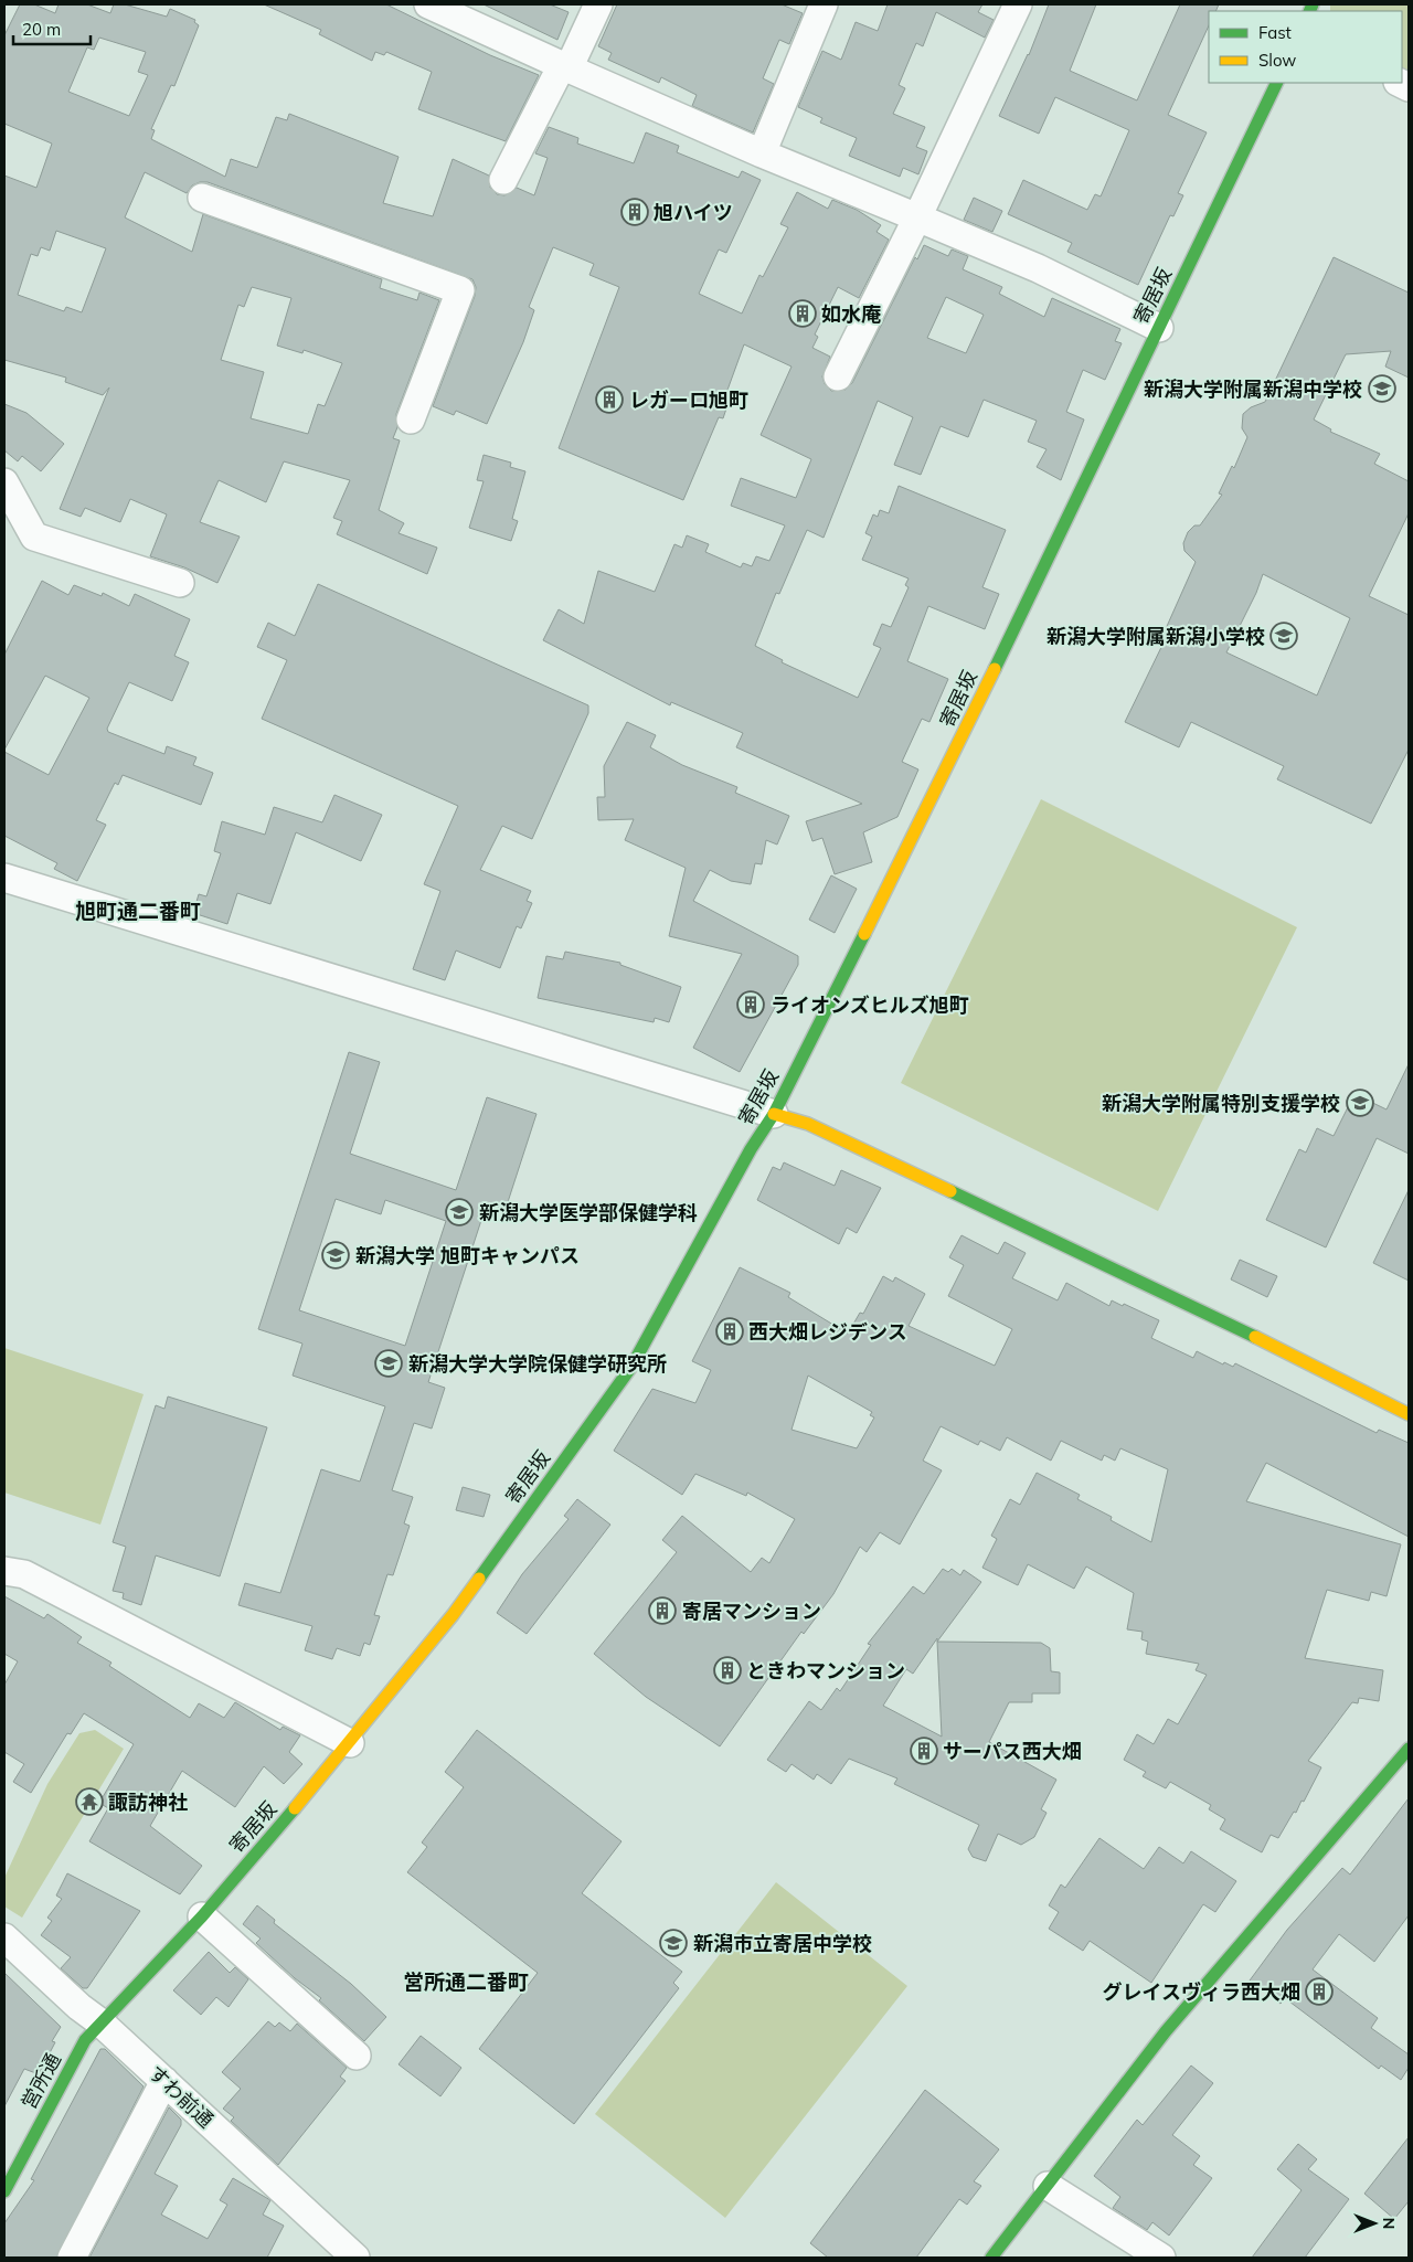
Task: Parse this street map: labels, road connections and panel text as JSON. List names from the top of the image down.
{
  "streets": {
    "street": ["寄居坂", "営所通", "すわ前通"]
  },
  "crossings": [
    ["寄居坂", "営所通"],
    ["寄居坂", "すわ前通"],
    ["営所通", "すわ前通"]
  ],
  "districts": ["旭町通二番町", "営所通二番町"],
  "places": {
    "building": [
      "旭ハイツ",
      "如水庵",
      "レガーロ旭町",
      "ライオンズヒルズ旭町",
      "西大畑レジデンス",
      "寄居マンション",
      "ときわマンション",
      "サーパス西大畑",
      "グレイスヴィラ西大畑"
    ],
    "school or university": [
      "新潟大学附属新潟中学校",
      "新潟大学附属新潟小学校",
      "新潟大学附属特別支援学校",
      "新潟大学医学部保健学科",
      "新潟大学 旭町キャンパス",
      "新潟大学大学院保健学研究所",
      "新潟市立寄居中学校"
    ],
    "temple": ["諏訪神社"]
  },
  "legend": ["Fast", "Slow"],
  "scale_bar": "20 m",
  "north": "right"
}
